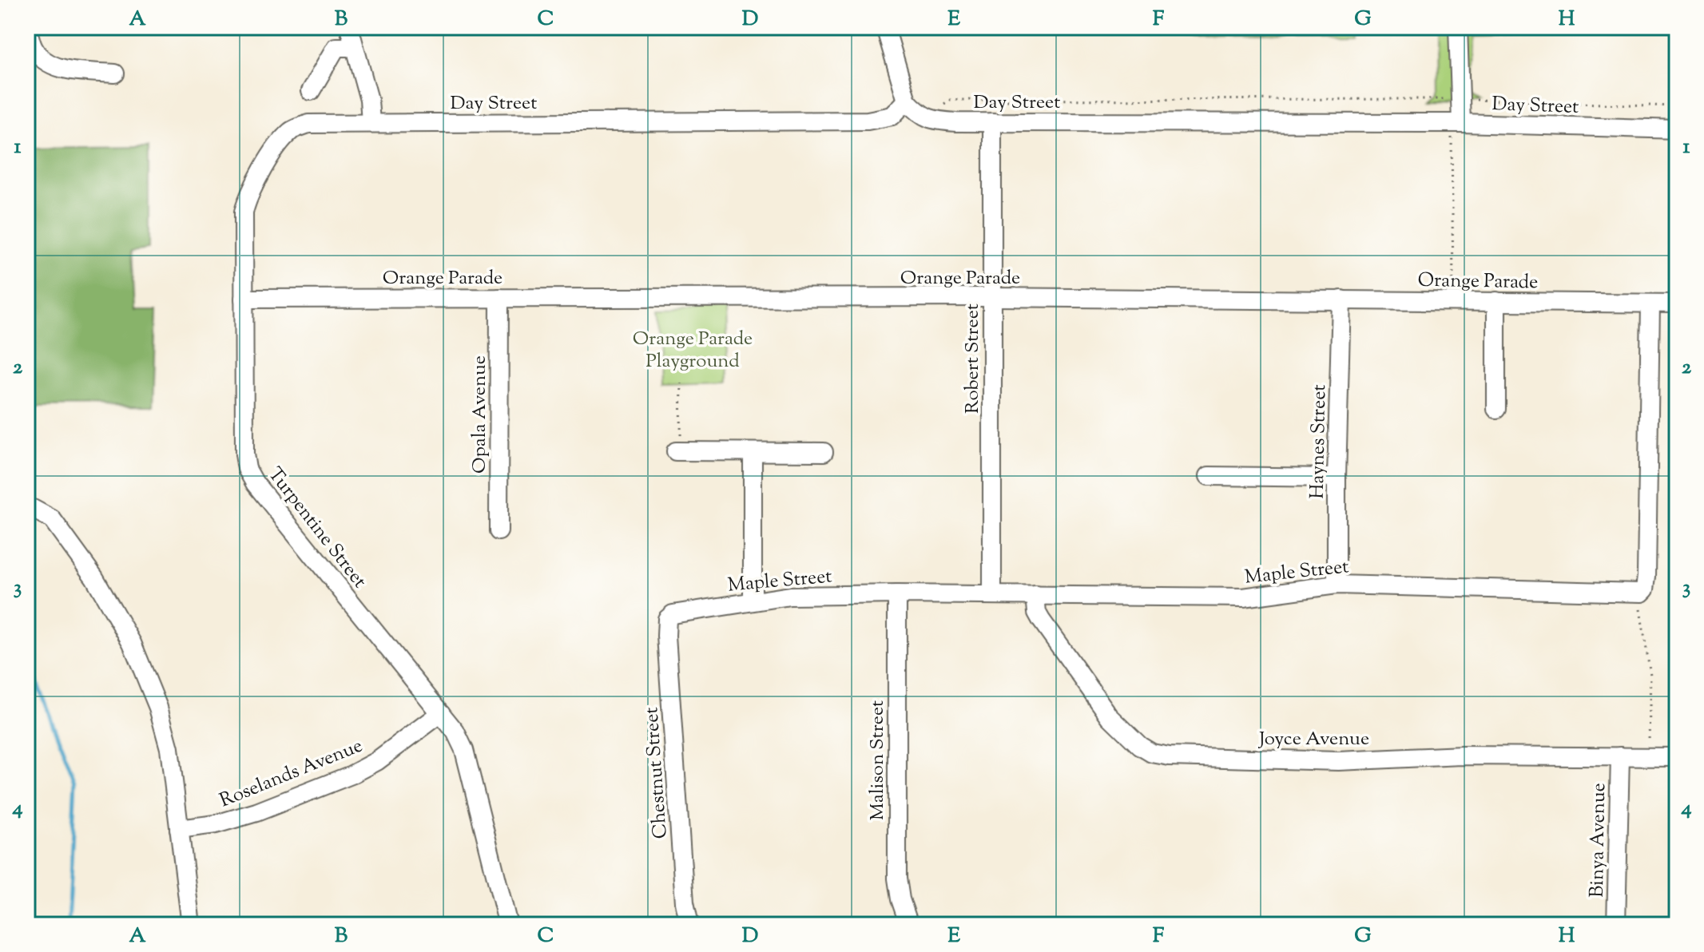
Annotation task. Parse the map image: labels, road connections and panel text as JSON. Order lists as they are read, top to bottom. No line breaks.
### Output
{"streets":{"street":["Day Street","Orange Parade","Robert Street","Opala Avenue","Haynes Street","Turpentine Street","Maple Street","Joyce Avenue","Malison Street","Roselands Avenue","Chestnut Street","Binya Avenue"]},"crossings":[["Day Street","Robert Street"],["Day Street","Turpentine Street"],["Orange Parade","Robert Street"],["Orange Parade","Opala Avenue"],["Orange Parade","Haynes Street"],["Orange Parade","Turpentine Street"],["Robert Street","Maple Street"],["Haynes Street","Maple Street"],["Turpentine Street","Roselands Avenue"],["Maple Street","Joyce Avenue"],["Maple Street","Malison Street"],["Maple Street","Chestnut Street"],["Joyce Avenue","Binya Avenue"]],"parks":["Orange Parade Playground"],"grid":{"columns":["A","B","C","D","E","F","G","H"],"rows":["1","2","3","4"]}}
